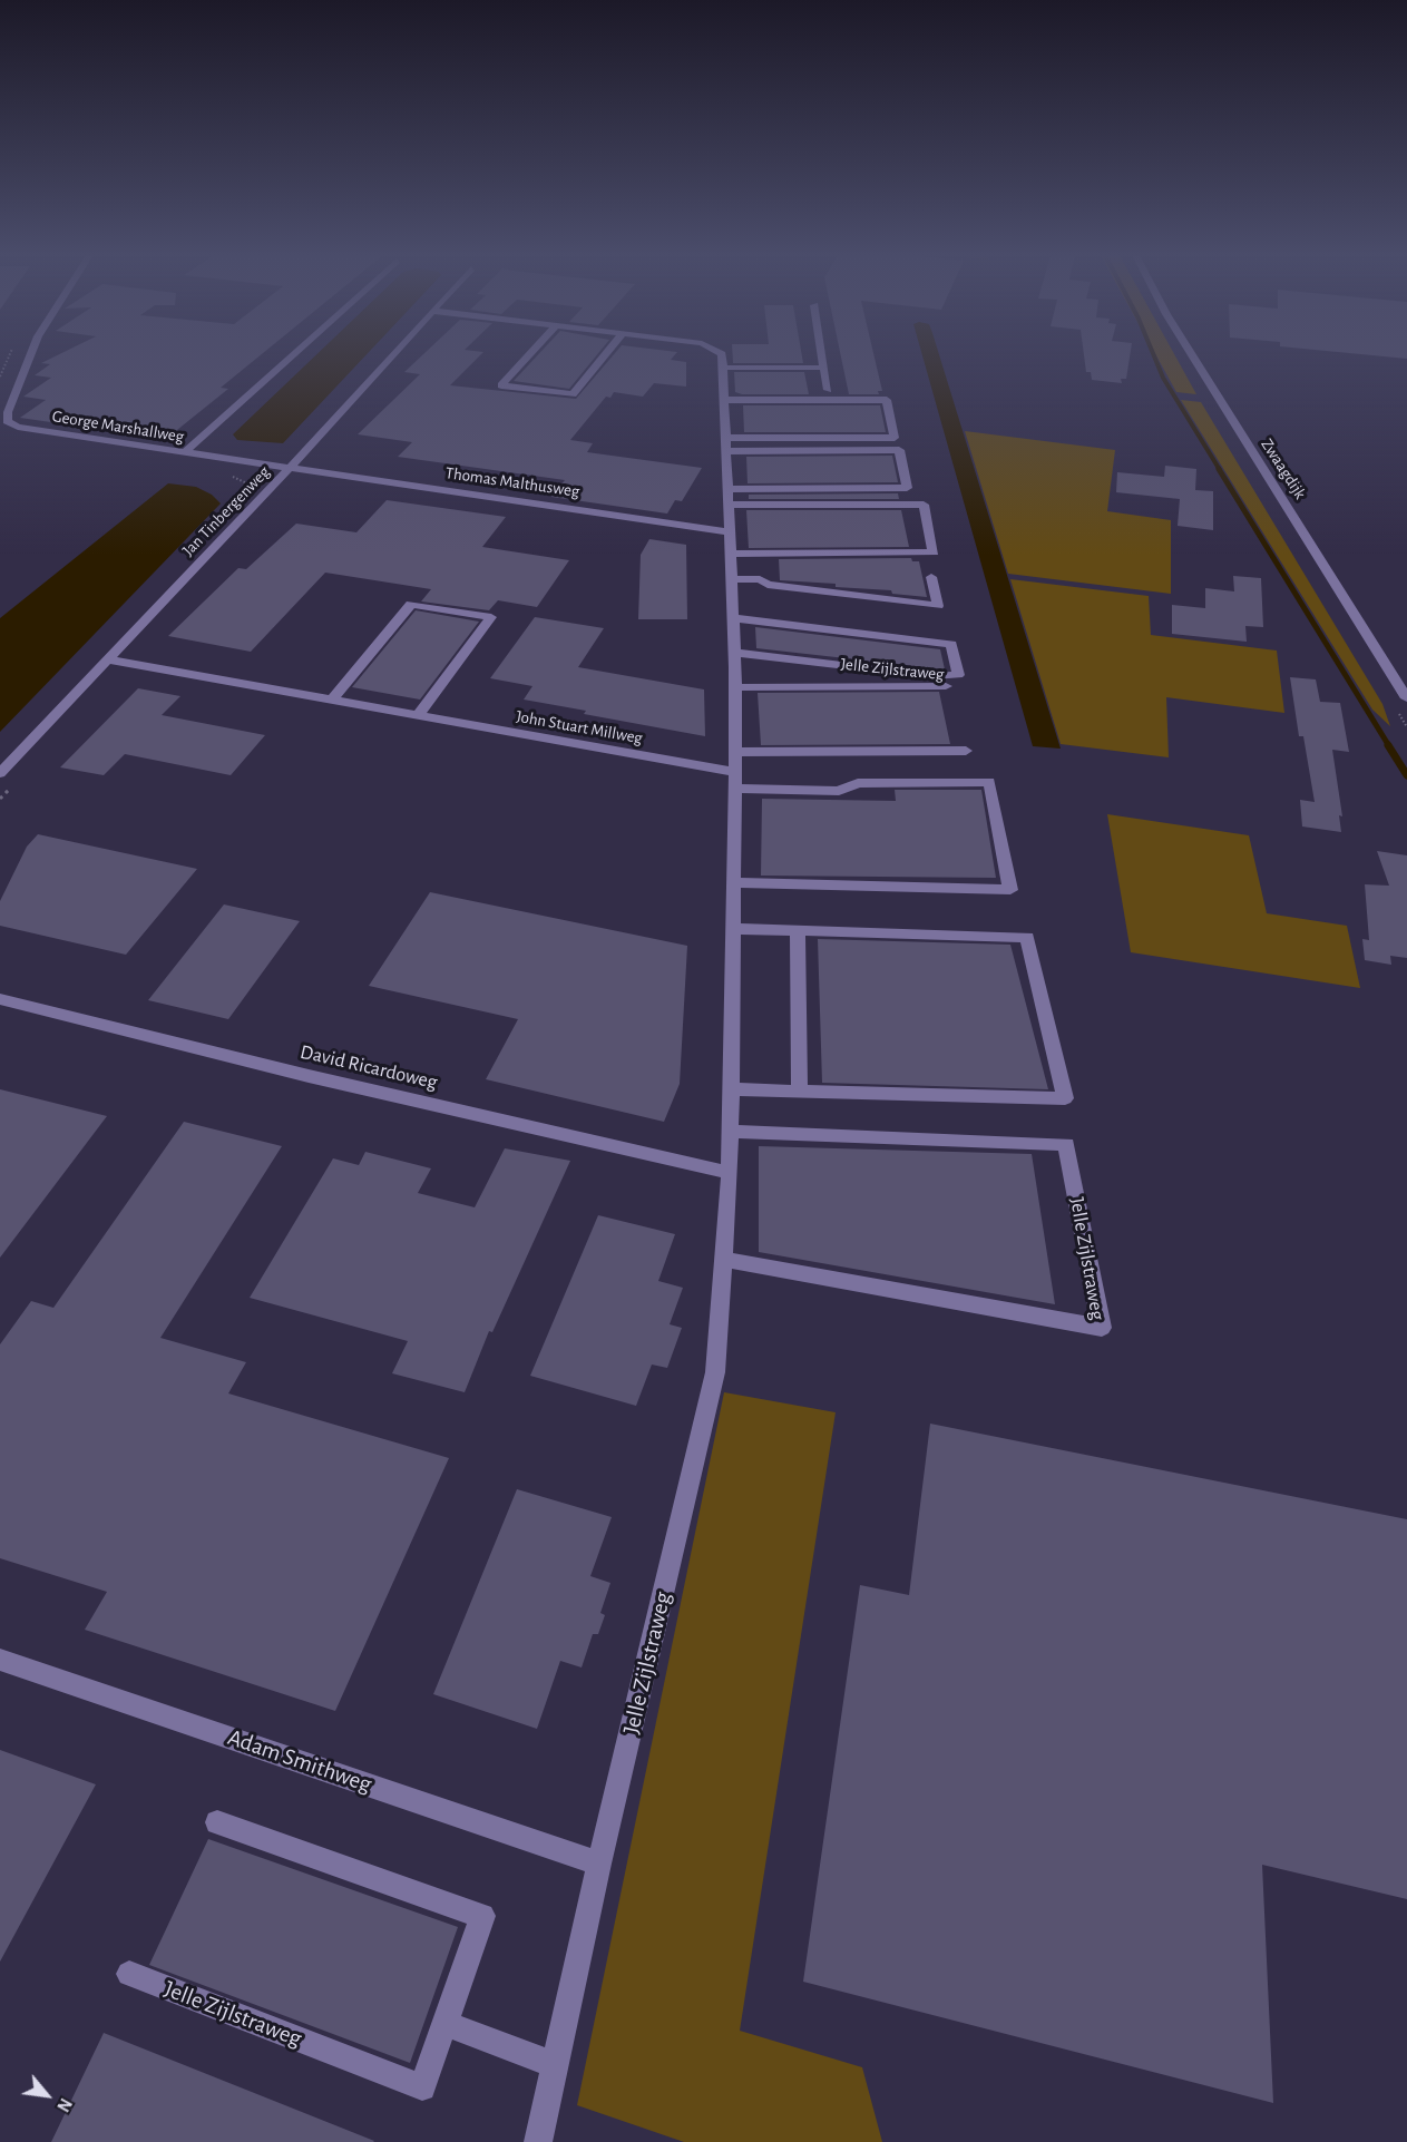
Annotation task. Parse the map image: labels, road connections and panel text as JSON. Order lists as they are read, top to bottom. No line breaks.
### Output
{"streets":{"street":["George Marshallweg","Zwaagdijk","Thomas Malthusweg","Jan Tinbergenweg","Jelle Zijlstraweg","John Stuart Millweg","David Ricardoweg","Adam Smithweg"]},"crossings":[["George Marshallweg","Thomas Malthusweg"],["George Marshallweg","Jan Tinbergenweg"],["Thomas Malthusweg","Jan Tinbergenweg"],["Thomas Malthusweg","Jelle Zijlstraweg"],["Jan Tinbergenweg","John Stuart Millweg"],["Jelle Zijlstraweg","John Stuart Millweg"],["Jelle Zijlstraweg","David Ricardoweg"],["Jelle Zijlstraweg","Adam Smithweg"]],"north":"bottom right"}
